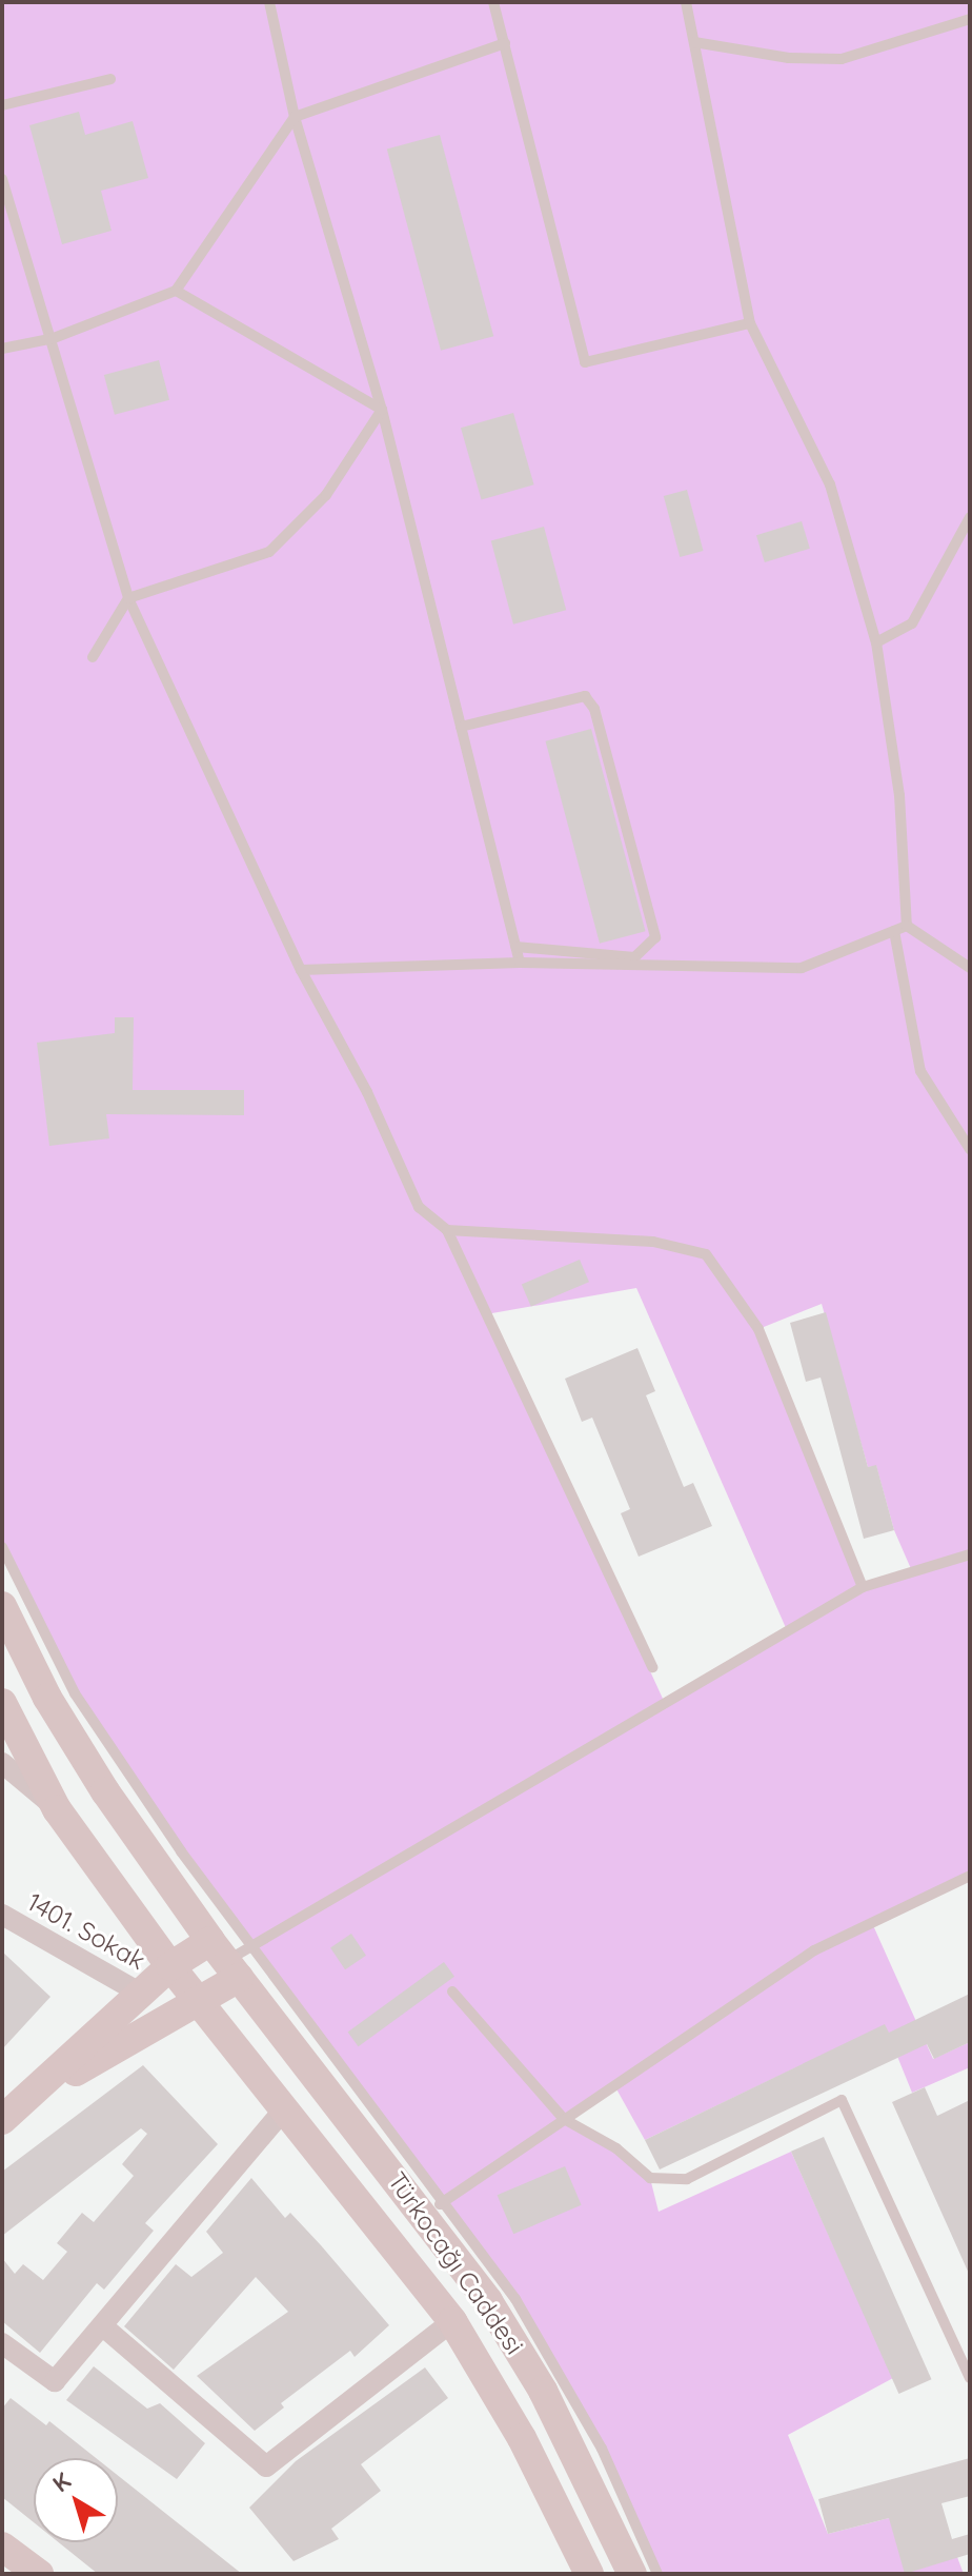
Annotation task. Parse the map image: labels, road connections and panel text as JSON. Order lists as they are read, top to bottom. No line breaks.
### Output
{"streets":{"main road":["Türkocağı Caddesi"],"street":["1401. Sokak"]},"north":"top left"}
